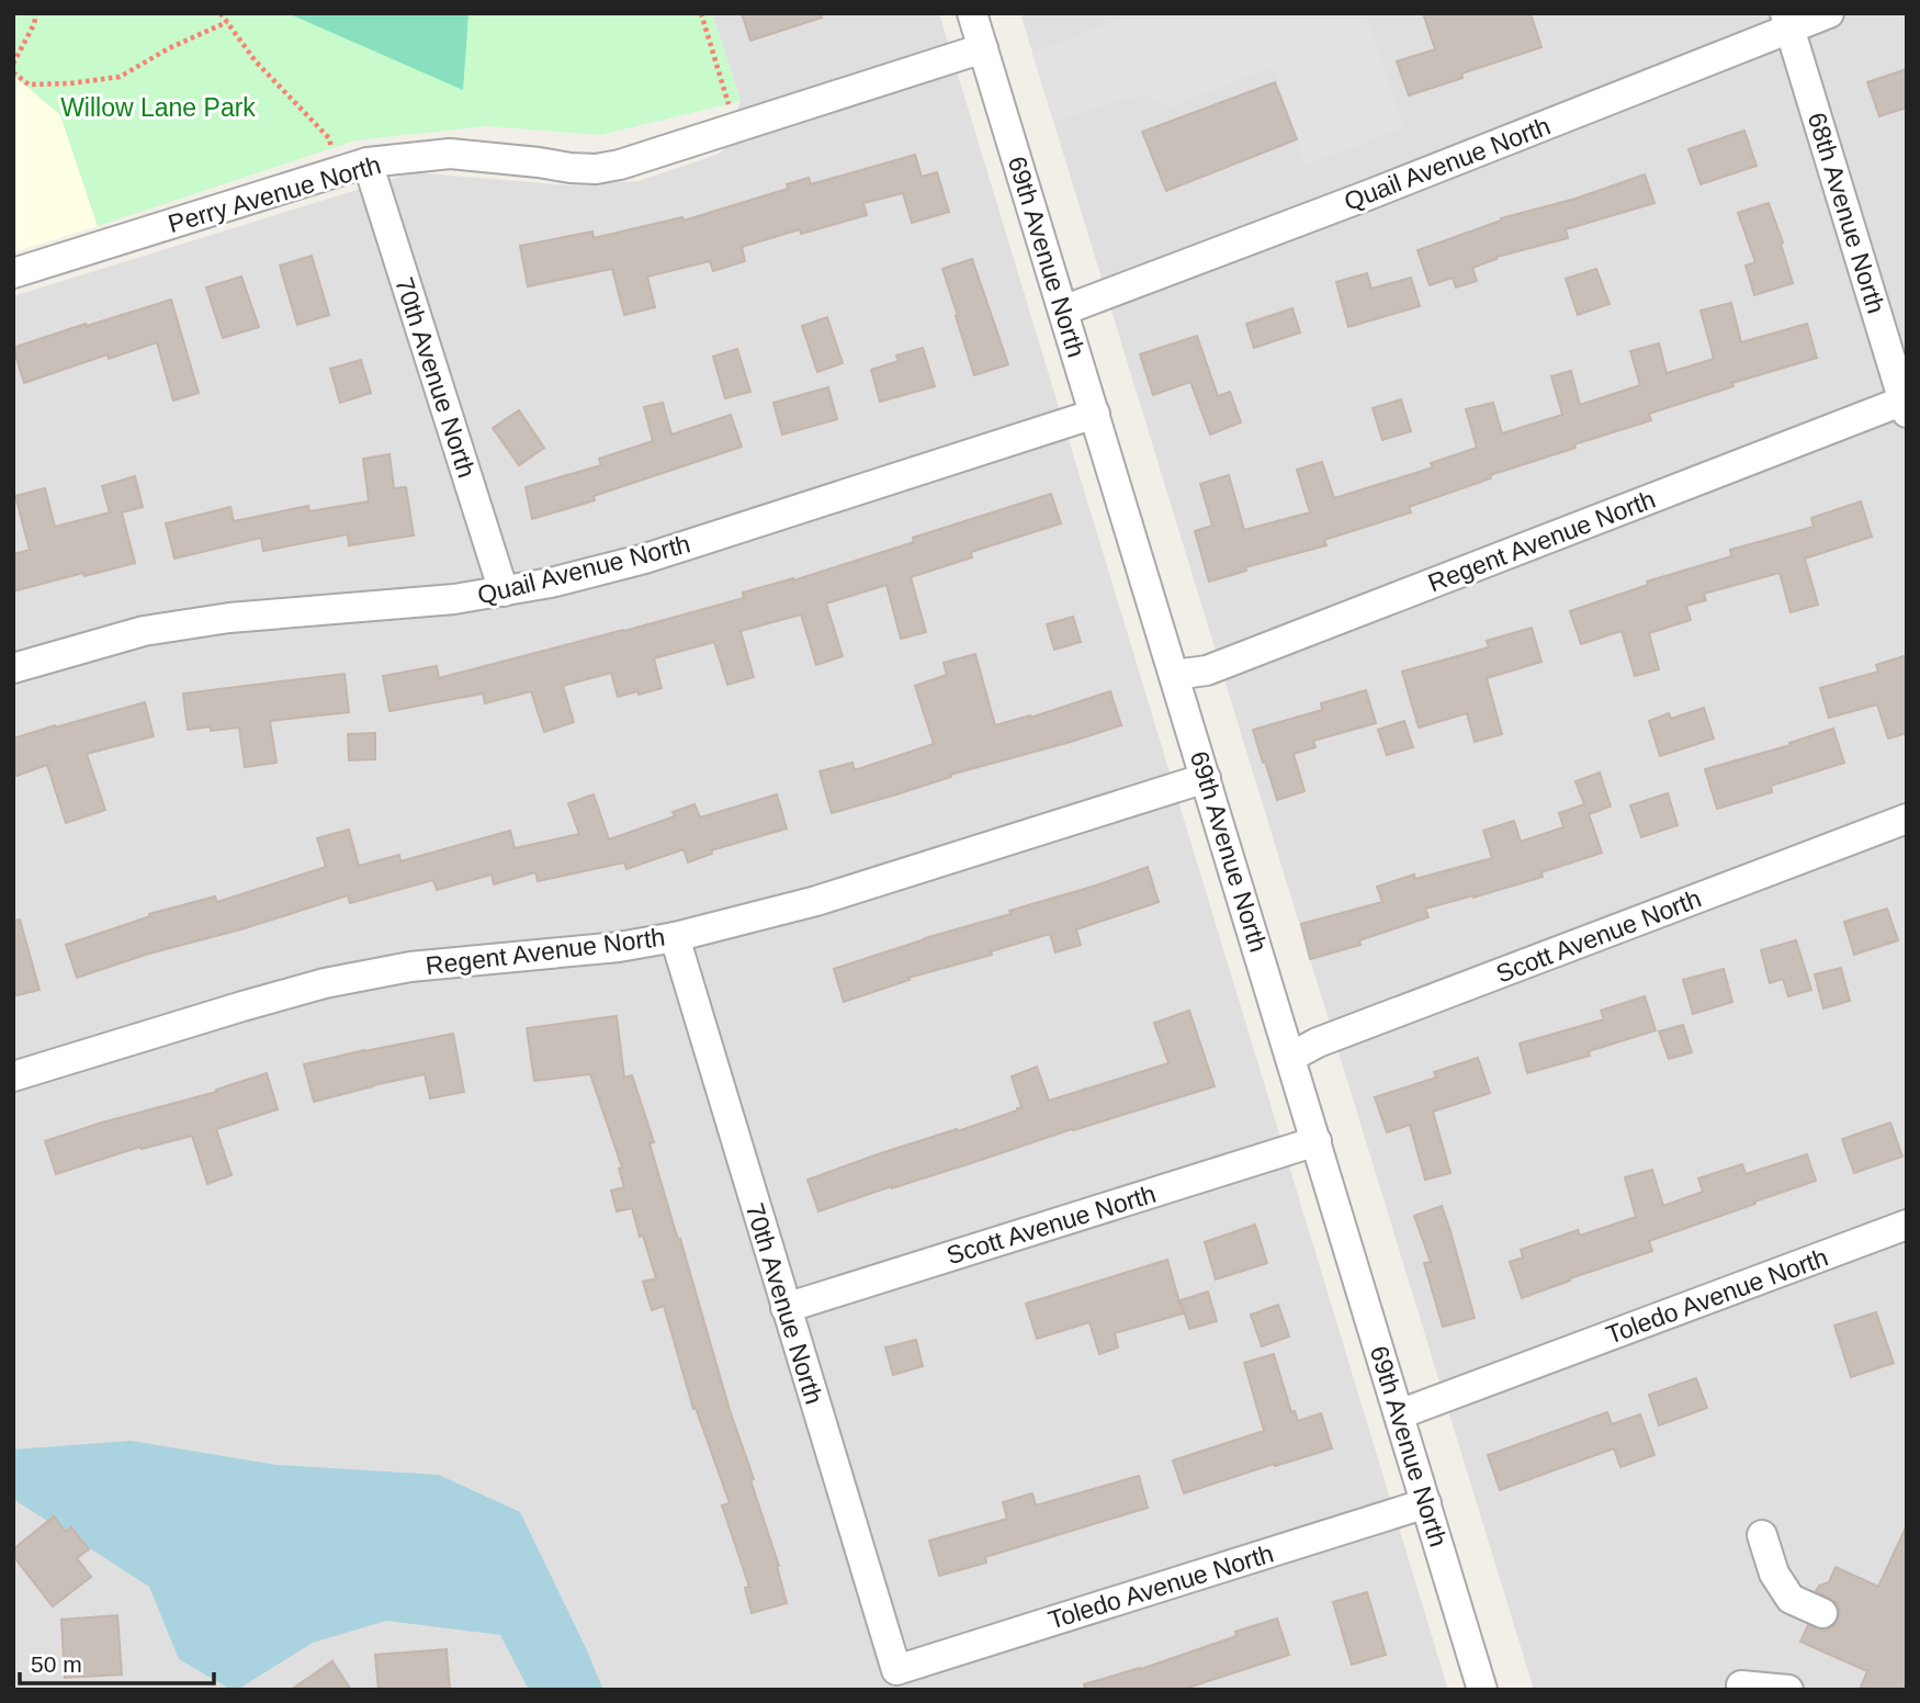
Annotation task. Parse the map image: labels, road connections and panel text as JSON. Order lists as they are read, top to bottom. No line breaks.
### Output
{"streets":{"street":["Quail Avenue North","Perry Avenue North","68th Avenue North","69th Avenue North","70th Avenue North","Regent Avenue North","Scott Avenue North","Toledo Avenue North"]},"crossings":[["Quail Avenue North","68th Avenue North"],["Quail Avenue North","69th Avenue North"],["Quail Avenue North","70th Avenue North"],["Perry Avenue North","69th Avenue North"],["Perry Avenue North","70th Avenue North"],["68th Avenue North","Regent Avenue North"],["69th Avenue North","Regent Avenue North"],["69th Avenue North","Scott Avenue North"],["69th Avenue North","Toledo Avenue North"],["70th Avenue North","Regent Avenue North"],["70th Avenue North","Scott Avenue North"],["70th Avenue North","Toledo Avenue North"]],"parks":["Willow Lane Park"],"scale_bar":"50 m"}
